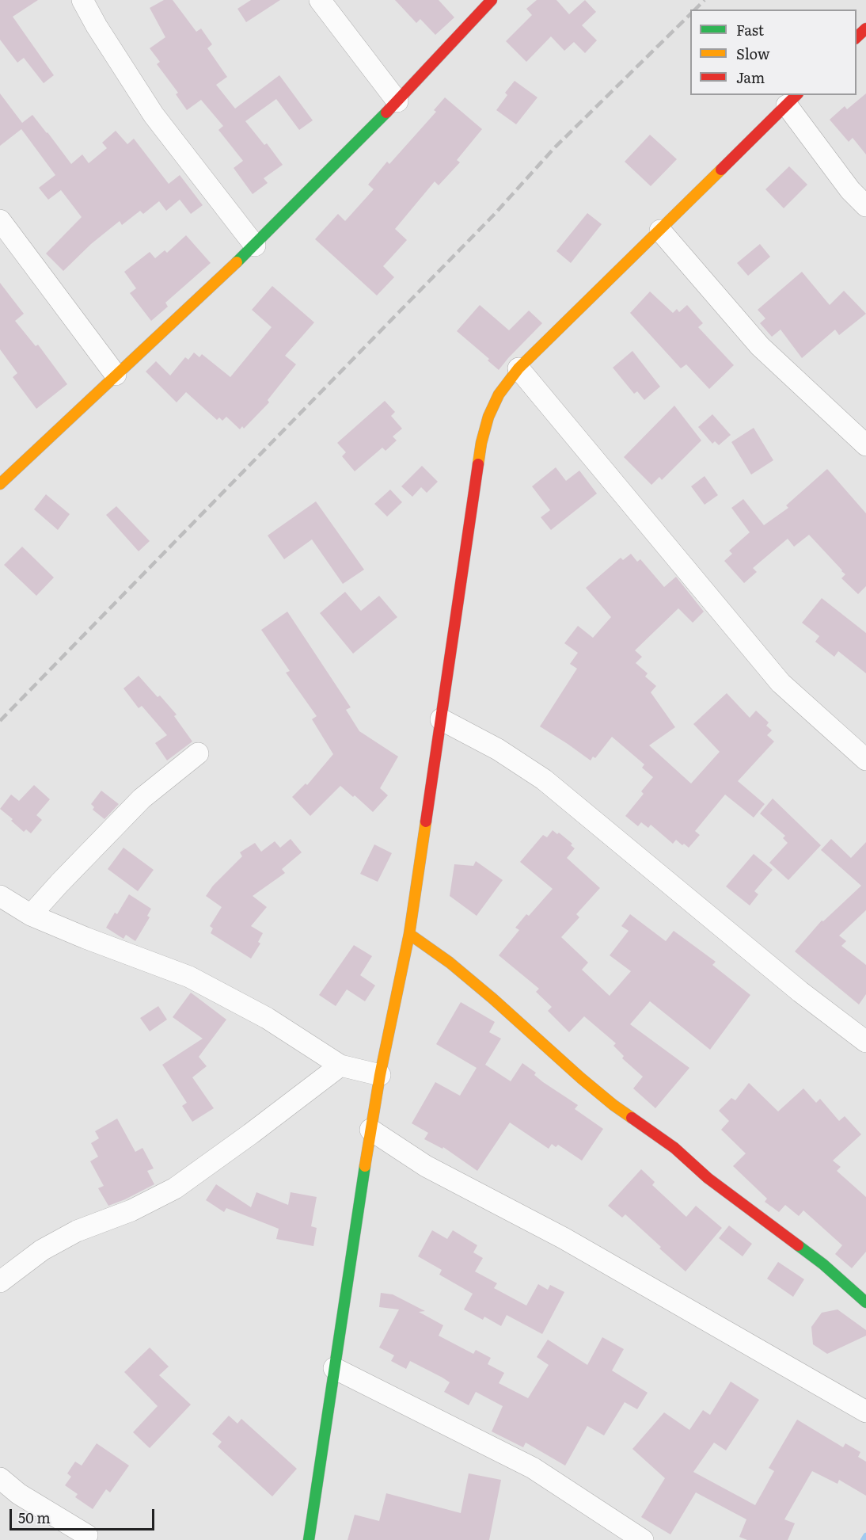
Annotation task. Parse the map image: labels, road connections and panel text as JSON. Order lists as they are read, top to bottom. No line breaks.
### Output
{"legend":["Fast","Slow","Jam"],"scale_bar":"50 m"}
